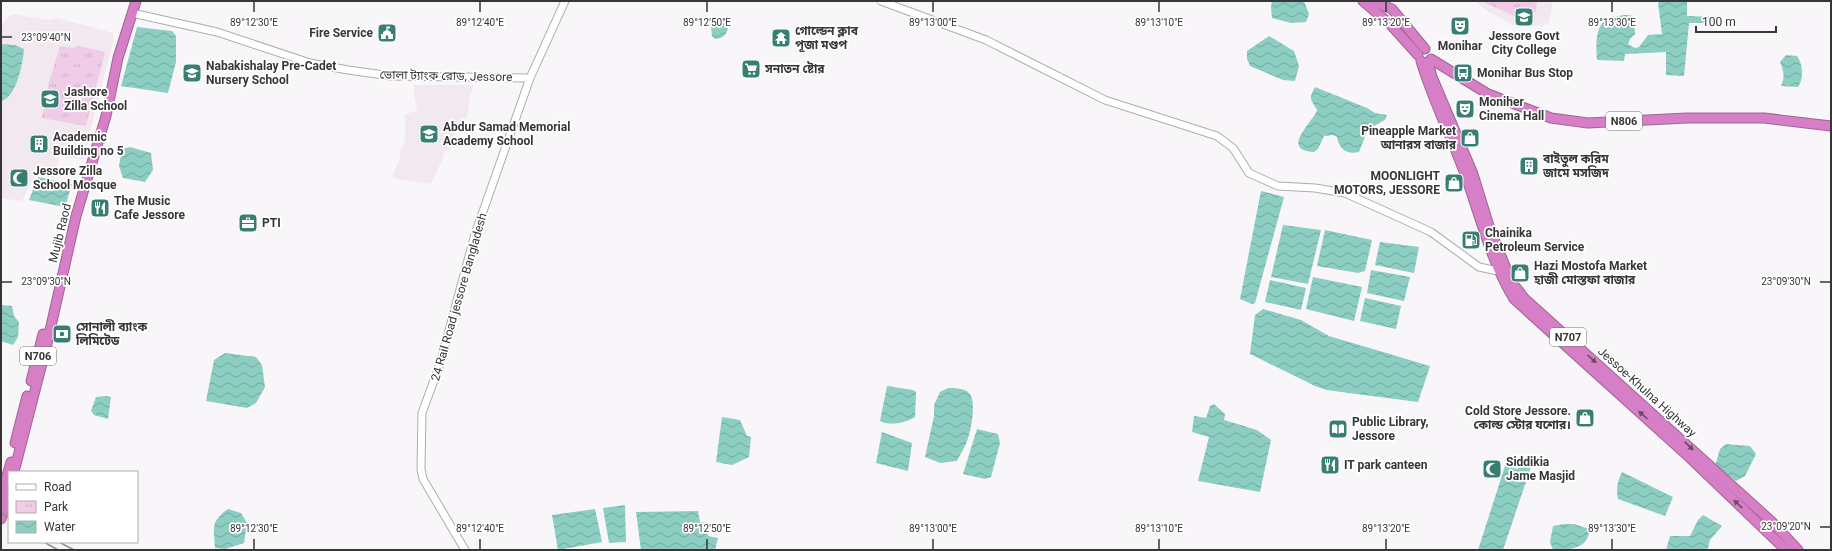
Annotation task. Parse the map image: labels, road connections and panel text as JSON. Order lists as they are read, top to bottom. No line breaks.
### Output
{"streets":{"highway":["N806","Mujib Raod","N707","N706","Jessoe-Khulna Highway"],"street":["ভোলা ট্যাংক রোড, Jessore","24 Rail Road jessore Bangladesh"]},"crossings":[["ভোলা ট্যাংক রোড, Jessore","Mujib Raod"],["ভোলা ট্যাংক রোড, Jessore","24 Rail Road jessore Bangladesh"],["ভোলা ট্যাংক রোড, Jessore","N706"],["N806","Jessoe-Khulna Highway"],["Mujib Raod","N706"],["N707","Jessoe-Khulna Highway"]],"places":{"school or university":["Jessore Govt City College","Nabakishalay Pre-Cadet Nursery School","Jashore Zilla School","Abdur Samad Memorial Academy School"],"theatre":["Monihar","Moniher Cinema Hall"],"public building":["Fire Service"],"temple":["গোল্ডেন ক্লাব পূজা মণ্ডপ"],"supermarket":["সনাতন ষ্টোর"],"bus stop":["Monihar Bus Stop"],"shop":["Pineapple Market আনারস বাজার","MOONLIGHT MOTORS, JESSORE","Hazi Mostofa Market হাজী মোস্তফা বাজার","Cold Store Jessore. কোল্ড স্টোর যশোর।"],"building":["Academic Building no 5","বাইতুল করিম জামে মসজিদ"],"mosque":["Jessore Zilla School Mosque","Siddikia Jame Masjid"],"restaurant":["The Music Cafe Jessore","IT park canteen"],"office":["PTI"],"fuel station":["Chainika Petroleum Service"],"bank":["সোনালী ব্যাংক লিমিটেড"],"library":["Public Library, Jessore"]},"legend":["Road","Park","Water"],"scale_bar":"100 m","coordinates":["89°12'30\"E","89°12'40\"E","89°12'50\"E","89°13'00\"E","89°13'10\"E","89°13'20\"E","89°13'30\"E","23°09'40\"N","23°09'30\"N","23°09'20\"N"]}
